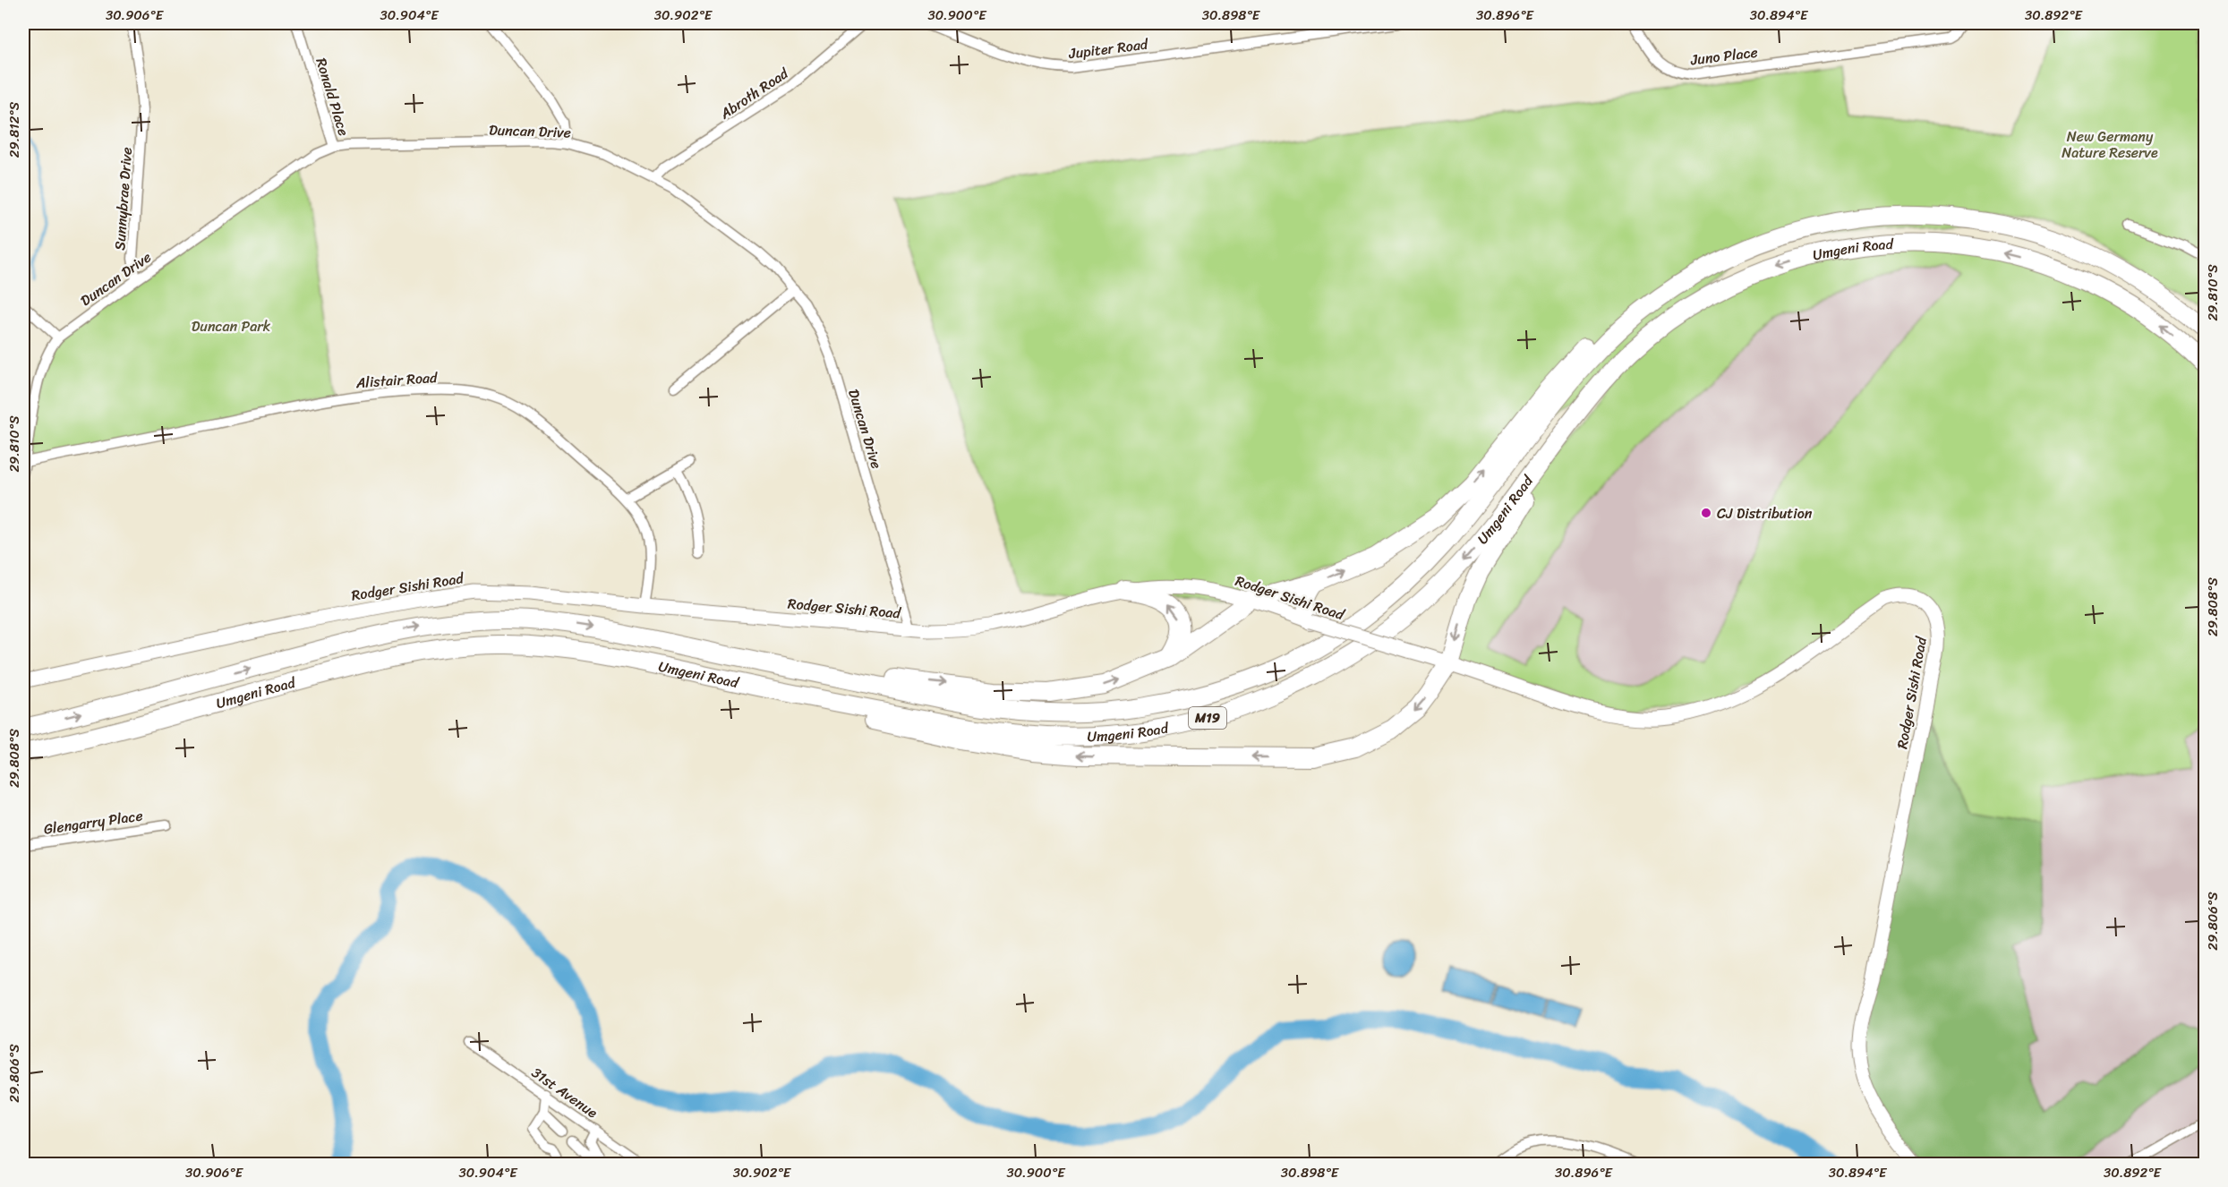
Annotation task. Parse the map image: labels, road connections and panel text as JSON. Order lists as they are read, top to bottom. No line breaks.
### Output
{"streets":{"highway":["Umgeni Road","M19"],"street":["Jupiter Road","Juno Place","Abroth Road","Ronald Place","Duncan Drive","Sunnybrae Drive","Alistair Road","Rodger Sishi Road","Glengarry Place","31st Avenue"]},"crossings":[["Abroth Road","Duncan Drive"],["Ronald Place","Duncan Drive"],["Duncan Drive","Sunnybrae Drive"],["Duncan Drive","Alistair Road"],["Duncan Drive","Rodger Sishi Road"],["Alistair Road","Rodger Sishi Road"]],"parks":["New Germany Nature Reserve","Duncan Park"],"places":["CJ Distribution"],"coordinates":["30.906°E","30.904°E","30.902°E","30.900°E","30.898°E","30.896°E","30.894°E","30.892°E","29.812°S","29.810°S","29.808°S","29.806°S"]}
